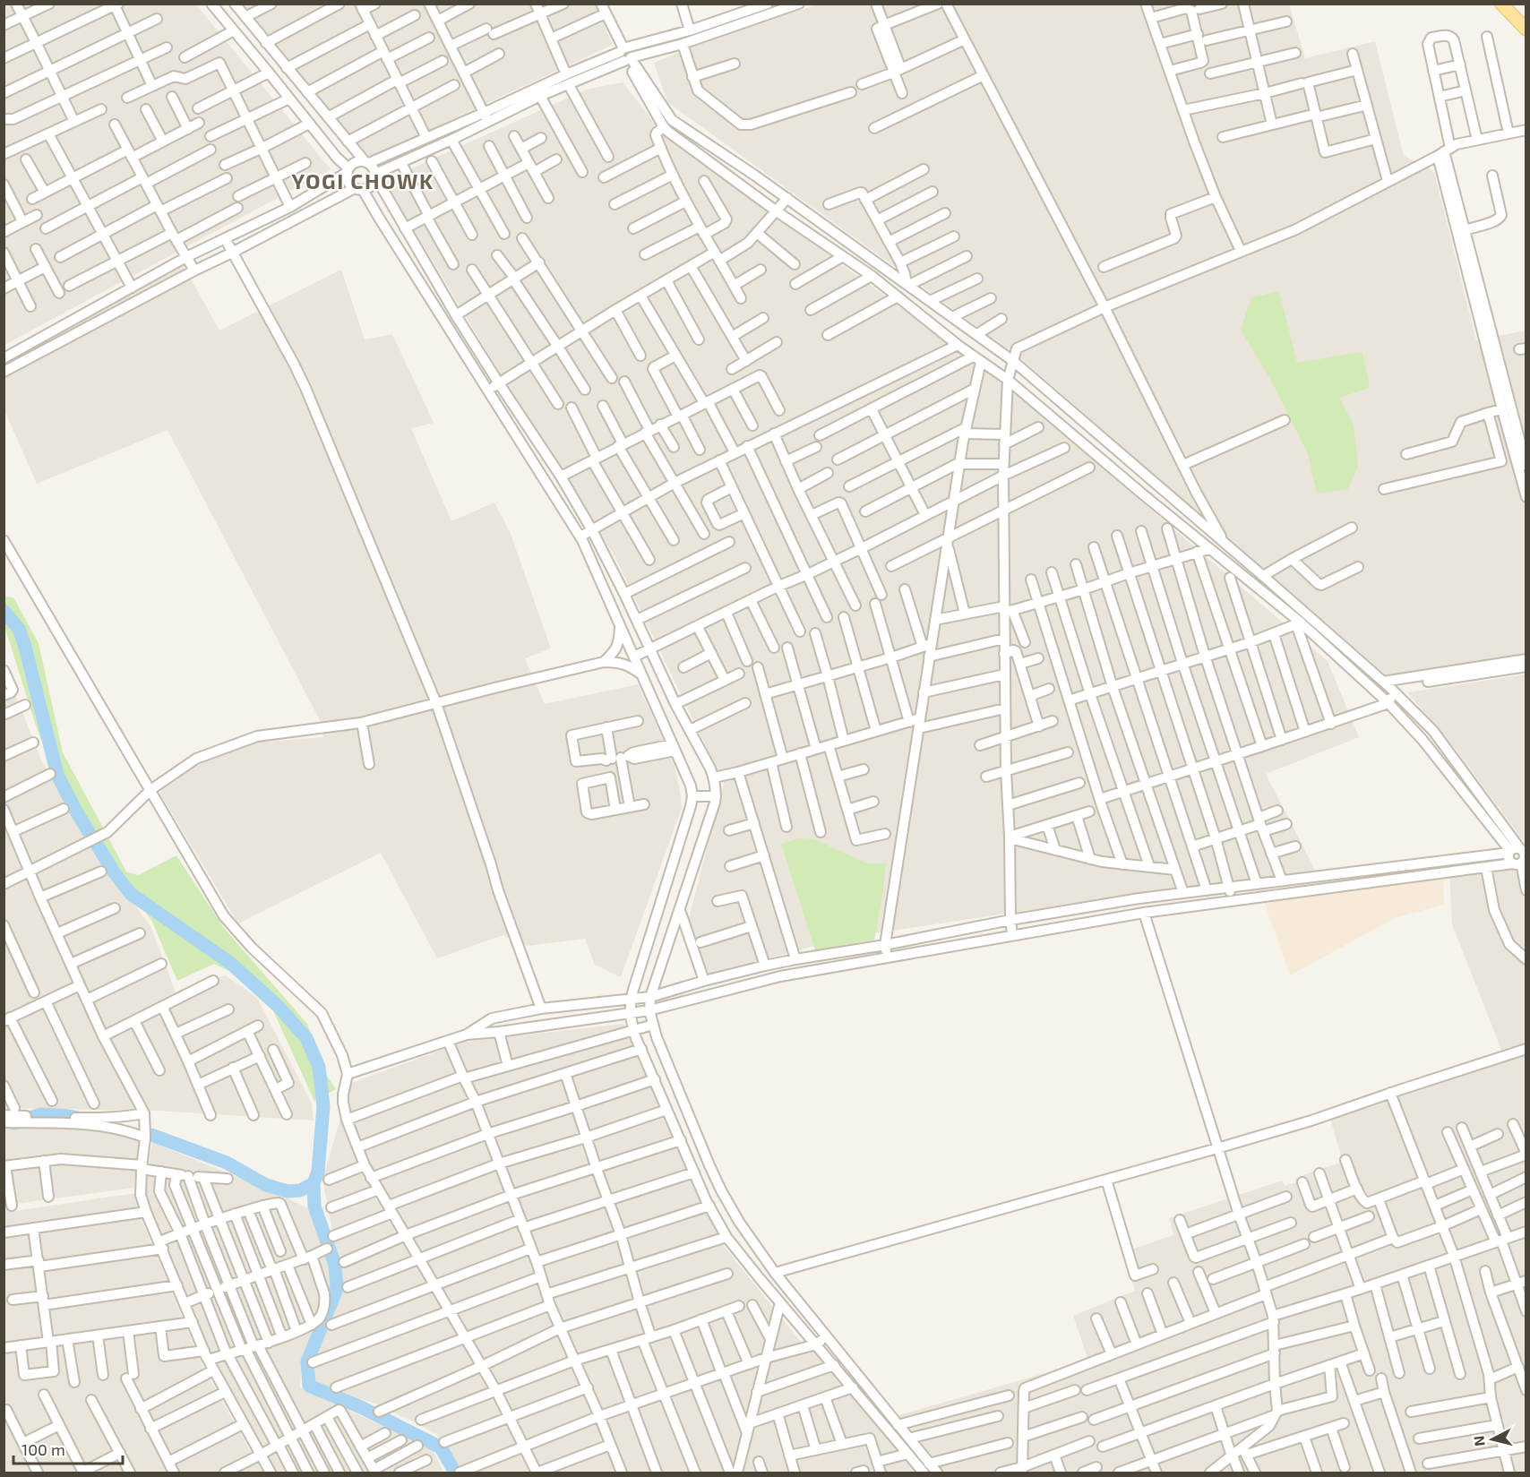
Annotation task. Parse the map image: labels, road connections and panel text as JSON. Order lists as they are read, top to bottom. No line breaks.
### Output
{"districts":["YOGI CHOWK"],"scale_bar":"100 m","north":"left"}
